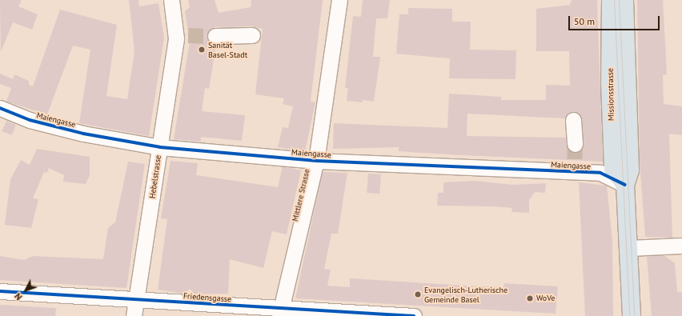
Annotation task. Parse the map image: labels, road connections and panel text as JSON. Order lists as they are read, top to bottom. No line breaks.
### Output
{"streets":{"main road":["Missionsstrasse"],"street":["Maiengasse","Hebelstrasse","Mittlere Strasse","Friedensgasse"]},"crossings":[["Missionsstrasse","Maiengasse"],["Maiengasse","Hebelstrasse"],["Maiengasse","Mittlere Strasse"],["Hebelstrasse","Friedensgasse"],["Mittlere Strasse","Friedensgasse"]],"places":["Sanität Basel-Stadt","Evangelisch-Lutherische Gemeinde Basel","WoVe"],"scale_bar":"50 m","north":"bottom left"}
